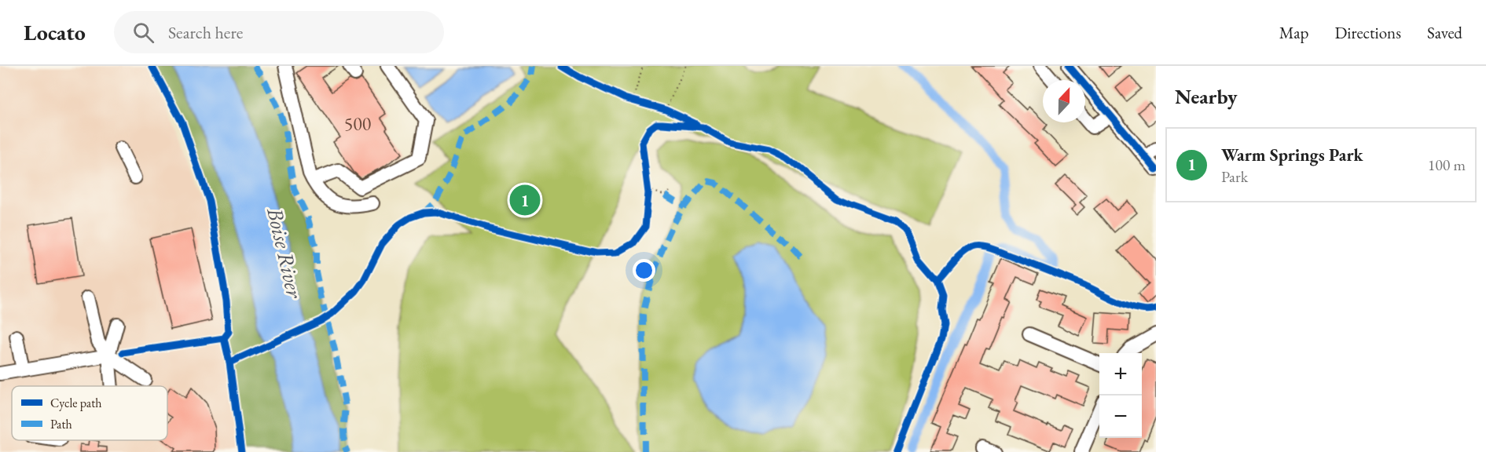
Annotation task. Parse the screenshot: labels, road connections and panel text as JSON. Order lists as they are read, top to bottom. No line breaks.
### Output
{"water":["Boise River"],"house_numbers":["500"],"legend":["Cycle path","Path"],"north":"top","page":{"header":"Locato","search":"Search here","nav":["Map","Directions","Saved"],"heading":"Nearby","list":[{"mark":"1","name":"Warm Springs Park","note":"Park","value":"100 m"}],"pins":"1","map_buttons":["+","−"]}}
